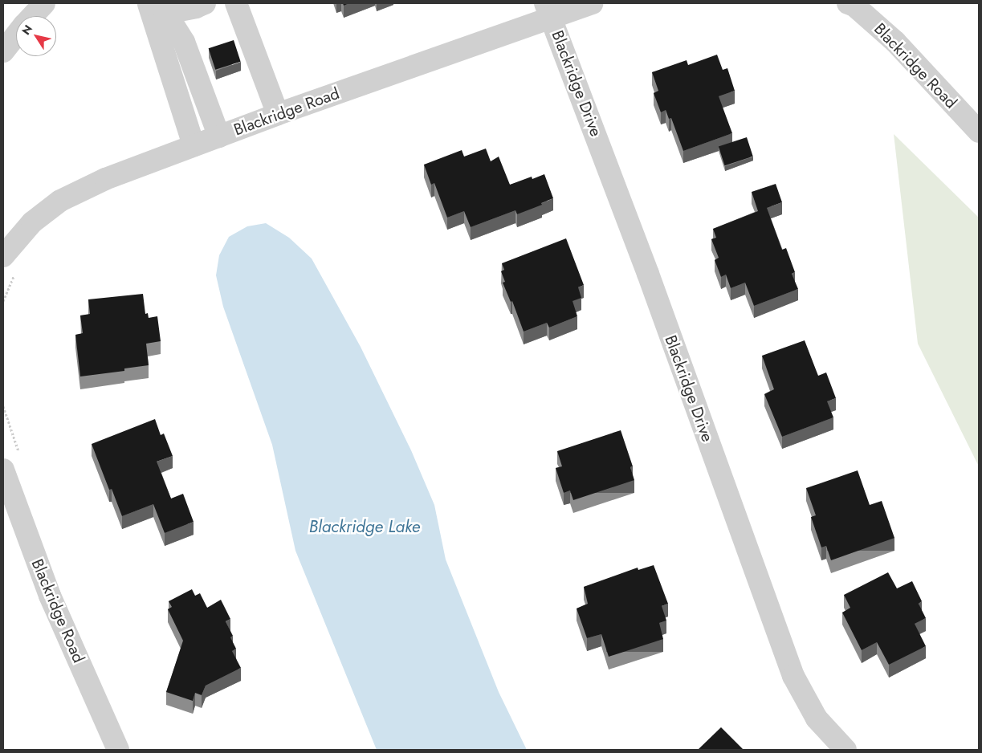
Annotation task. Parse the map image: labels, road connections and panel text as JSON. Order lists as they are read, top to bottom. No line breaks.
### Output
{"streets":{"street":["Blackridge Road","Blackridge Drive"]},"crossings":[["Blackridge Road","Blackridge Drive"]],"water":["Blackridge Lake"],"north":"top left"}
